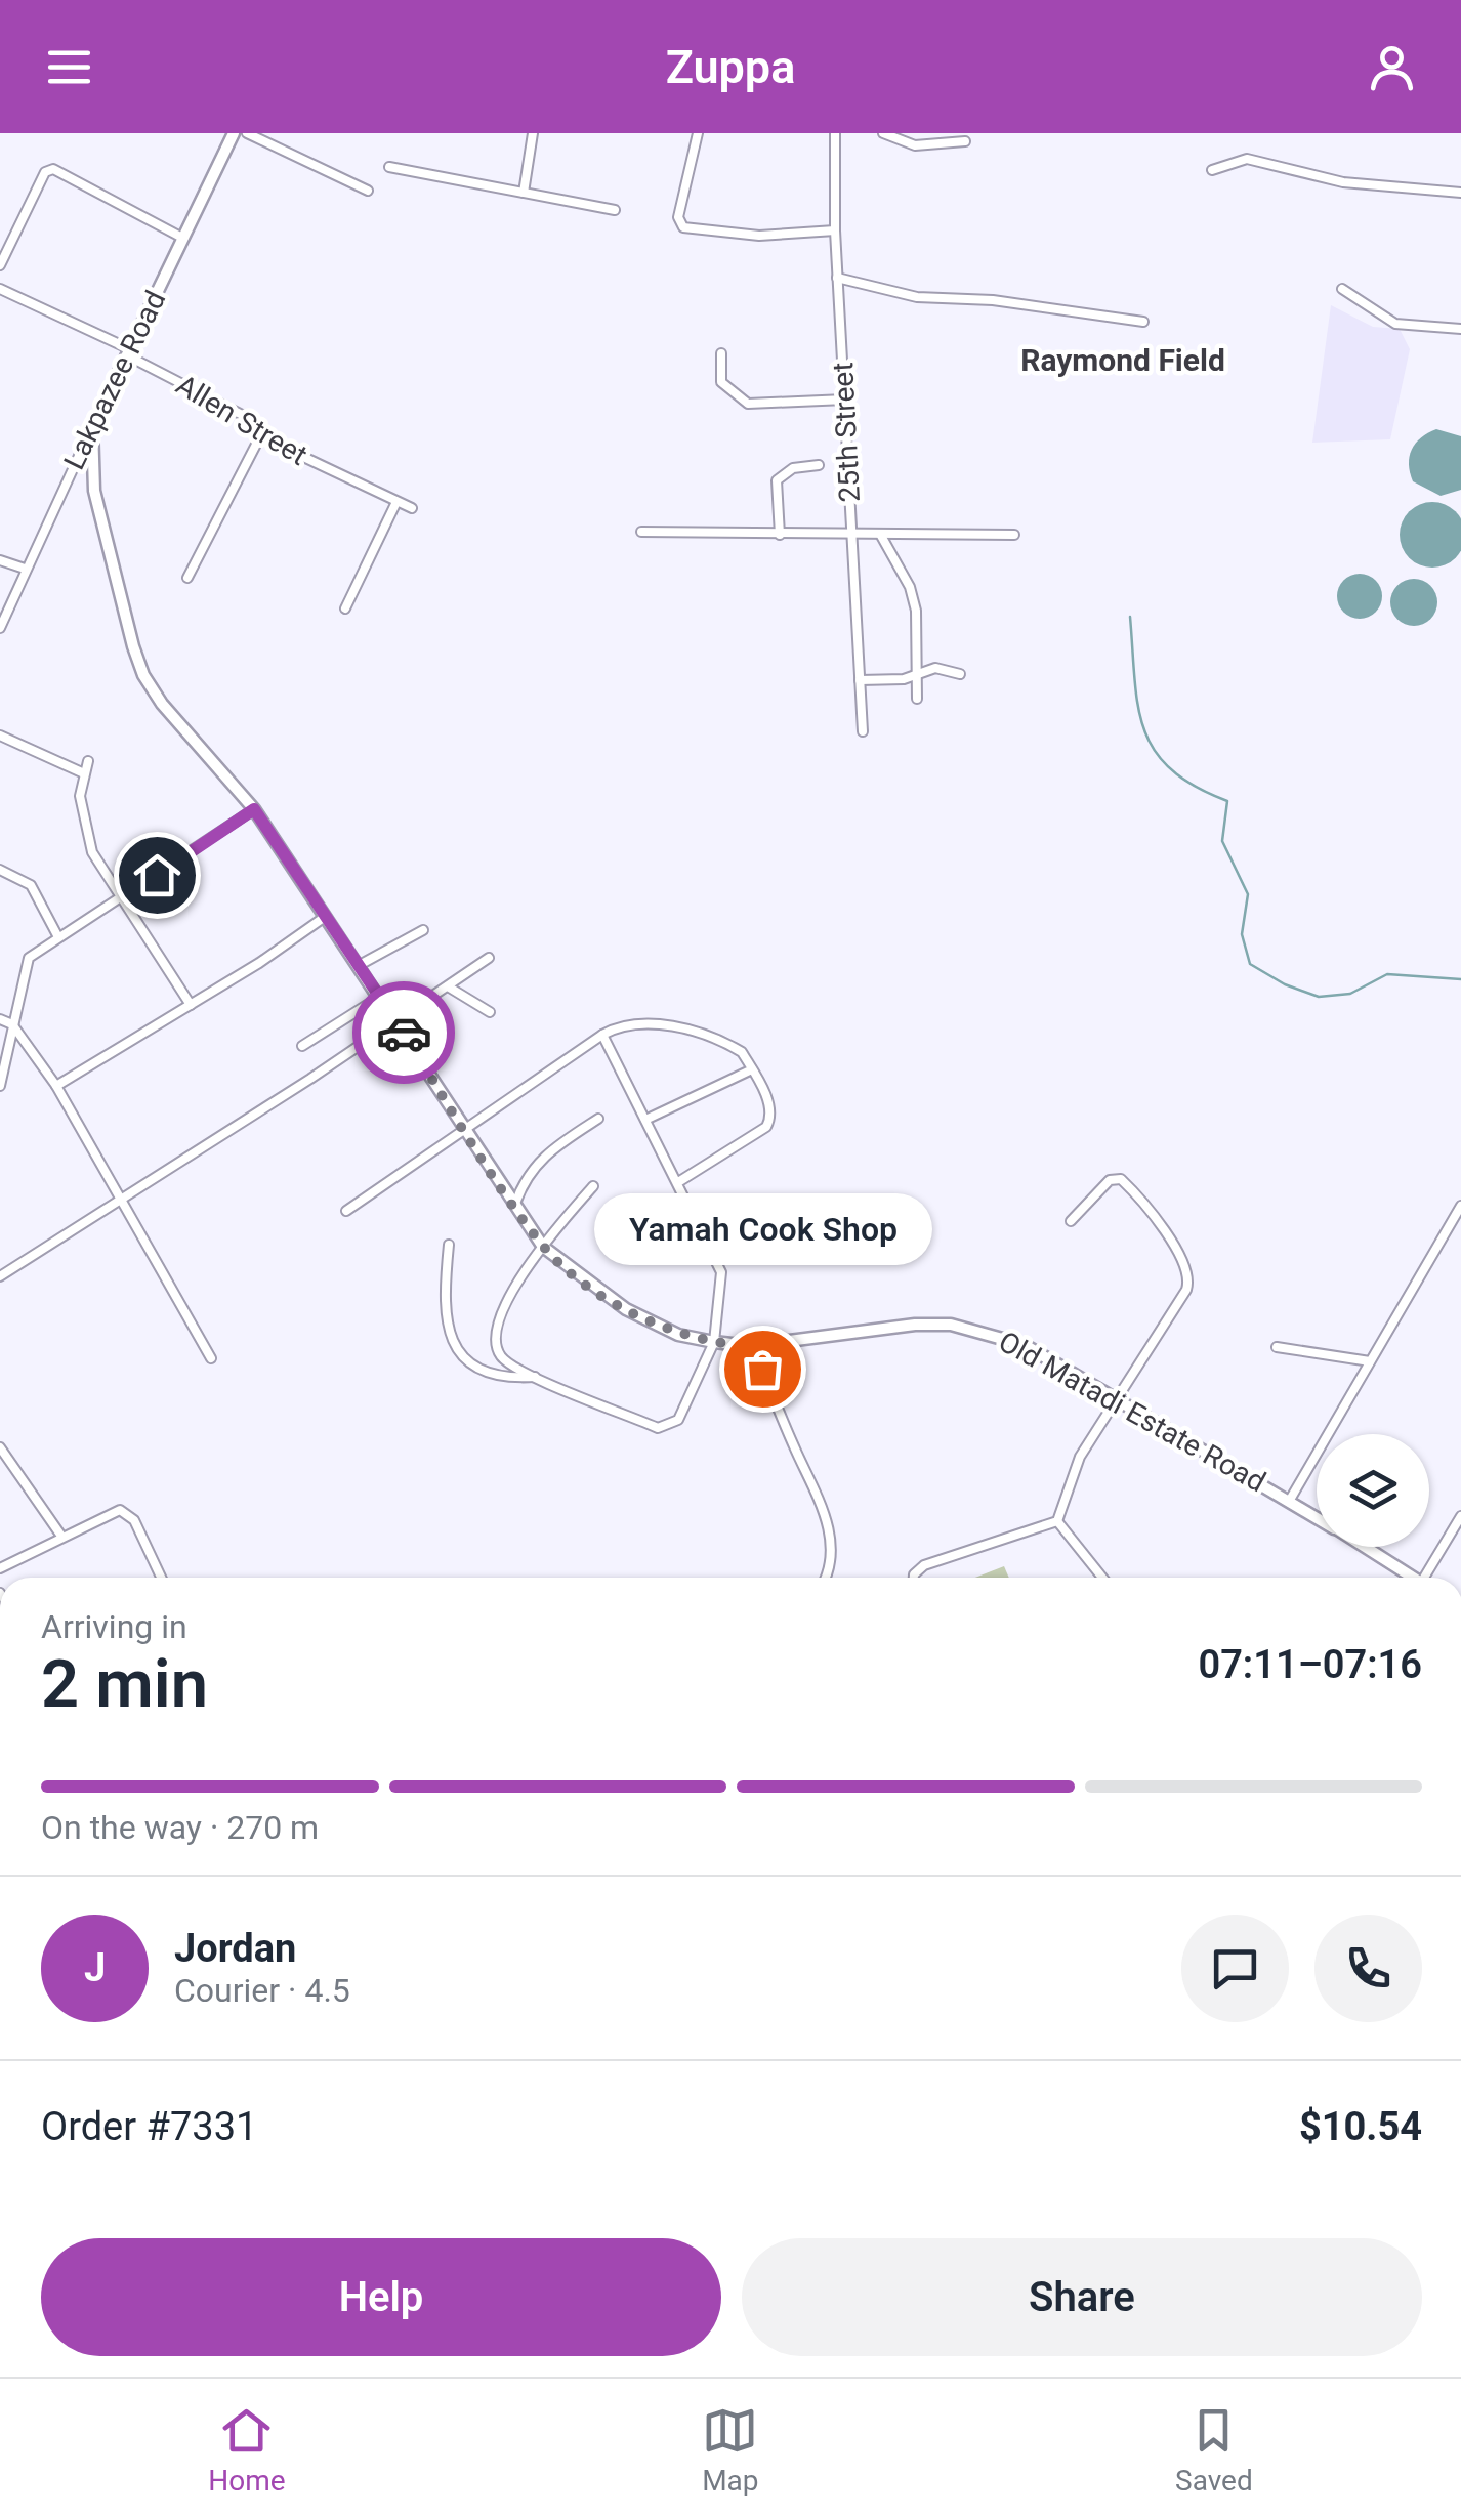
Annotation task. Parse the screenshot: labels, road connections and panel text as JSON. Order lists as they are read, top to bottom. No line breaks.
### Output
{"streets":{"street":["Lakpazee Road","Allen Street","25th Street","Old Matadi Estate Road"]},"crossings":[["Lakpazee Road","Allen Street"],["Lakpazee Road","Old Matadi Estate Road"]],"districts":["Raymond Field"],"places":["Yamah Cook Shop"],"page":{"header":"Zuppa","bubble":"Yamah Cook Shop","heading":["2 min","Arriving in","07:11–07:16"],"panel":["Jordan","Courier · 4.5","Order #7331","$10.54"],"bar":"On the way · 270 m","round":"J","buttons":["Help","Share"],"tabs":["Home","Map","Saved"]}}
